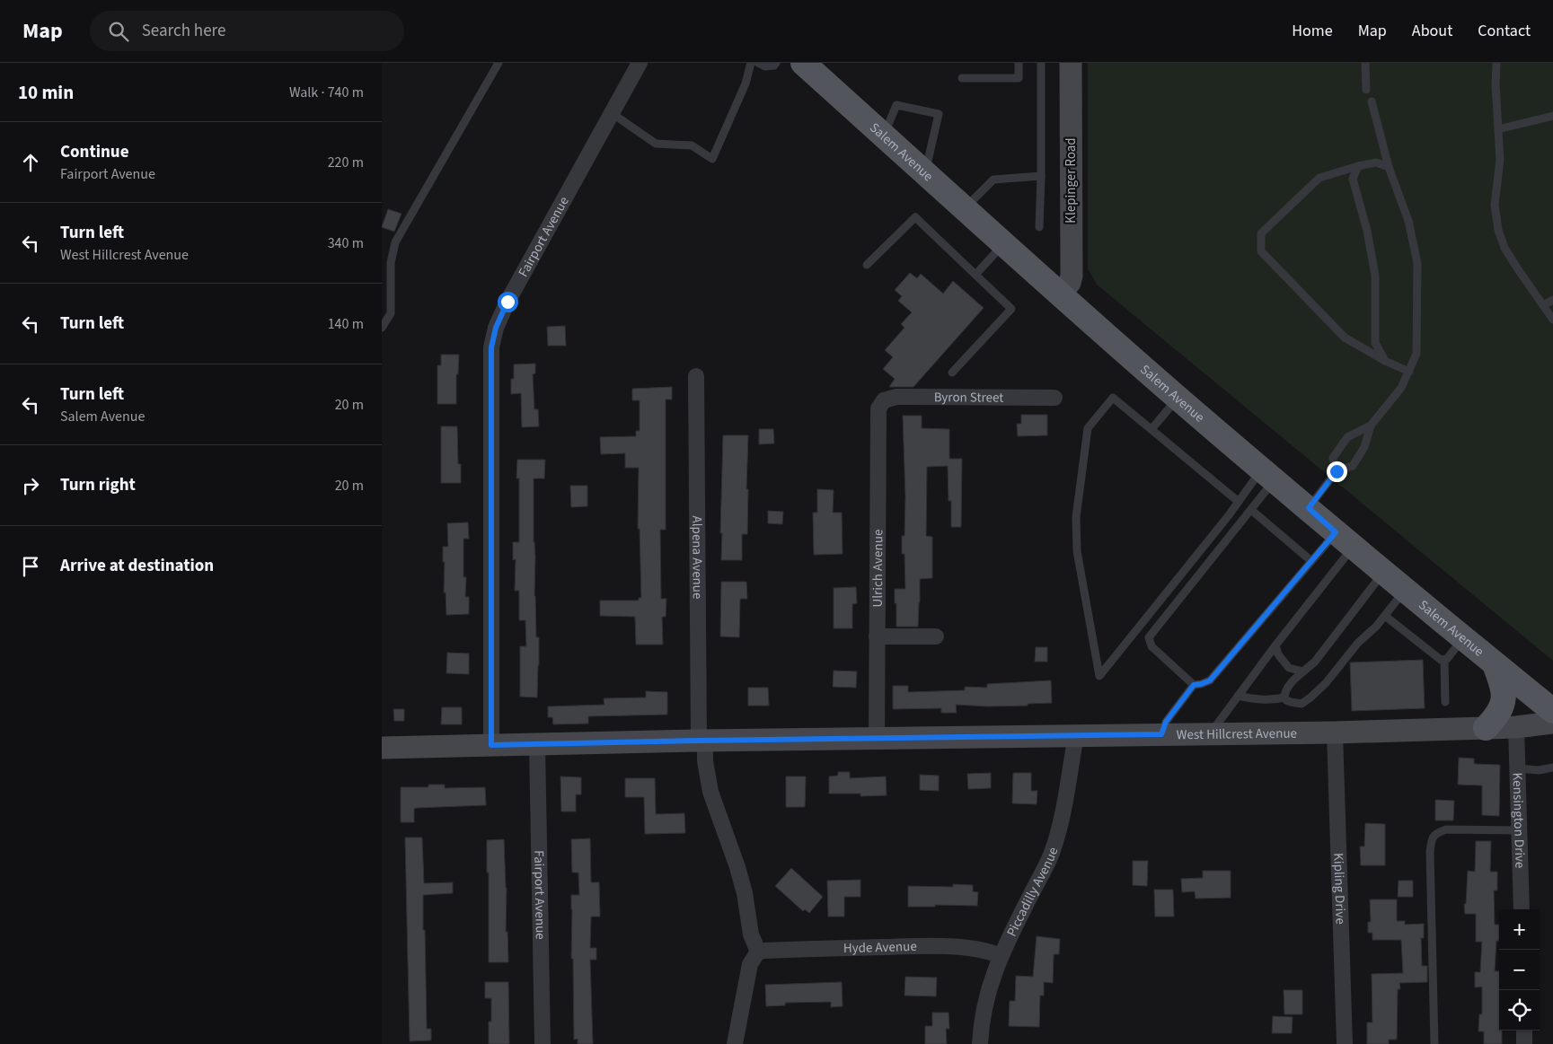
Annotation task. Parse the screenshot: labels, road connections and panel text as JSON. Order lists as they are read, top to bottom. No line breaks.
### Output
{"streets":{"main road":["Salem Avenue"],"street":["Klepinger Road","Fairport Avenue","Byron Street","Alpena Avenue","Ulrich Avenue","West Hillcrest Avenue","Kensington Drive","Kipling Drive","Piccadilly Avenue","Hyde Avenue"]},"crossings":[["Salem Avenue","Klepinger Road"],["Fairport Avenue","West Hillcrest Avenue"],["Byron Street","Ulrich Avenue"],["Alpena Avenue","West Hillcrest Avenue"],["Alpena Avenue","Hyde Avenue"],["Ulrich Avenue","West Hillcrest Avenue"],["West Hillcrest Avenue","Kensington Drive"],["West Hillcrest Avenue","Kipling Drive"],["West Hillcrest Avenue","Piccadilly Avenue"],["Piccadilly Avenue","Hyde Avenue"]],"page":{"header":"Map","search":"Search here","nav":["Home","Map","About","Contact"],"heading":["10 min","Walk · 740 m"],"list":[["Continue","Fairport Avenue","220 m"],["Turn left","West Hillcrest Avenue","340 m"],["Turn left","140 m"],["Turn left","Salem Avenue","20 m"],["Turn right","20 m"],"Arrive at destination"],"map_buttons":["+","−"]}}
